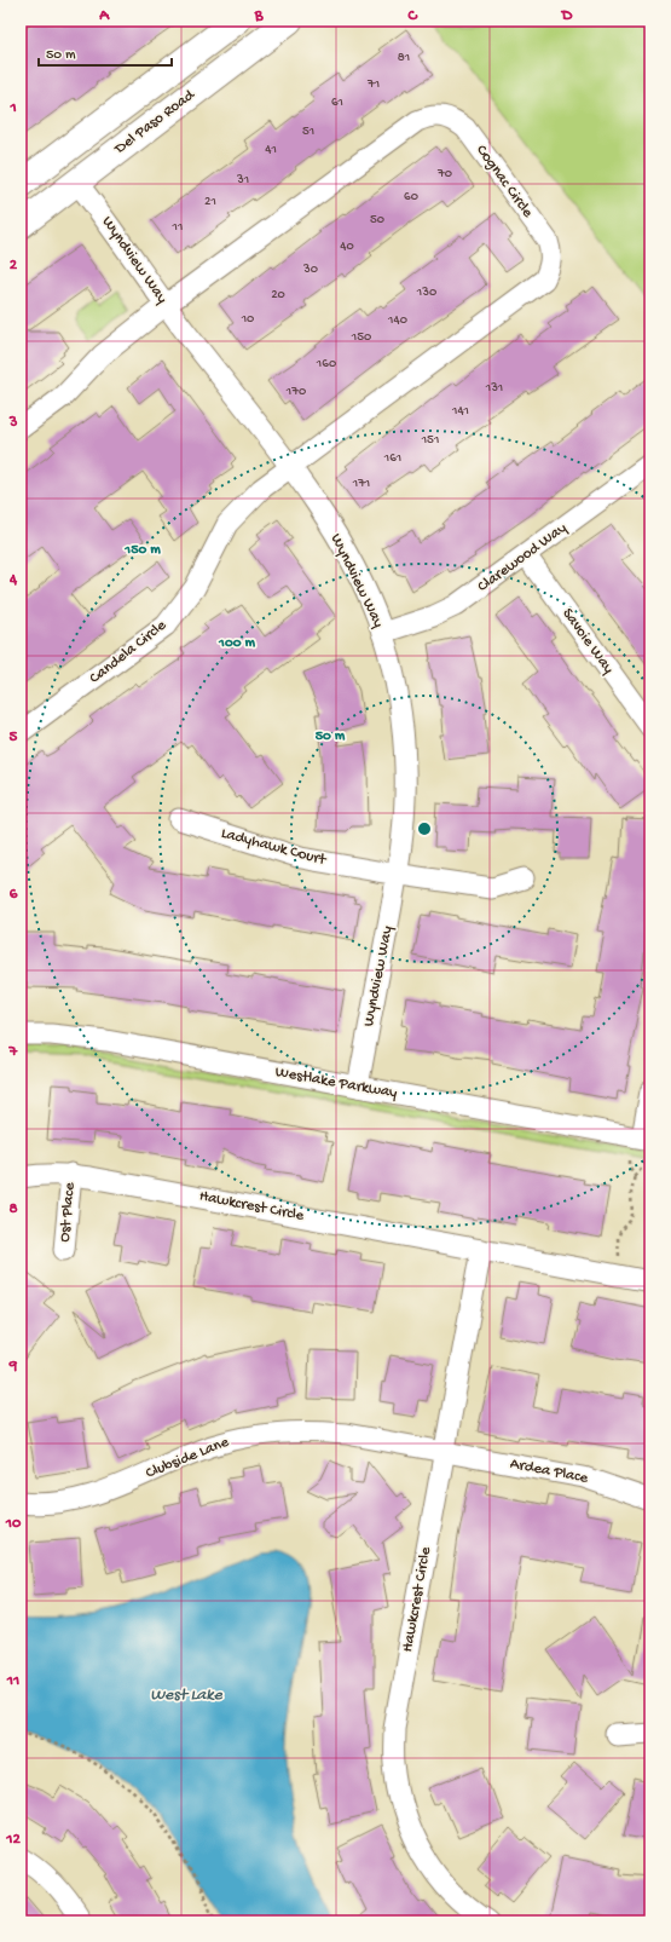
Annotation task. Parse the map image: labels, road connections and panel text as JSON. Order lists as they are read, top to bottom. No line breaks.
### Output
{"streets":{"street":["Del Paso Road","Cognac Circle","Wyndview Way","Clarewood Way","Savoie Way","Candela Circle","Ladyhawk Court","Westlake Parkway","Hawkcrest Circle","Ost Place","Clubside Lane","Ardea Place"]},"crossings":[["Del Paso Road","Wyndview Way"],["Cognac Circle","Wyndview Way"],["Cognac Circle","Candela Circle"],["Wyndview Way","Clarewood Way"],["Wyndview Way","Candela Circle"],["Wyndview Way","Ladyhawk Court"],["Wyndview Way","Westlake Parkway"],["Clarewood Way","Savoie Way"],["Hawkcrest Circle","Ost Place"],["Hawkcrest Circle","Clubside Lane"],["Hawkcrest Circle","Ardea Place"],["Clubside Lane","Ardea Place"]],"water":["West Lake"],"house_numbers":["81","71","61","51","41","70","31","60","21","50","11","40","30","130","20","10","140","150","160","131","170","141","151","161","171"],"scale_bar":"50 m","grid":{"columns":["A","B","C","D"],"rows":["1","2","3","4","5","6","7","8","9","10","11","12"]},"rings":["150 m","100 m","50 m"]}
